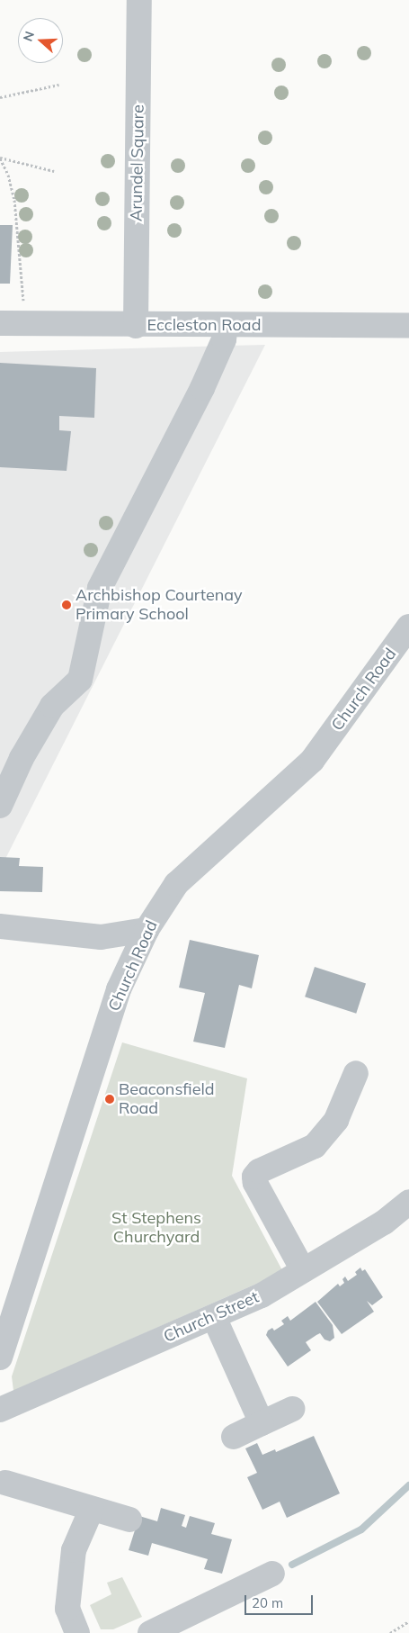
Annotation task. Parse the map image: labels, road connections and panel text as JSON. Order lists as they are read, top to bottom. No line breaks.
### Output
{"streets":{"street":["Arundel Square","Eccleston Road","Church Road","Church Street"]},"crossings":[["Arundel Square","Eccleston Road"]],"parks":["St Stephens Churchyard"],"places":["Archbishop Courtenay Primary School","Beaconsfield Road"],"scale_bar":"20 m","north":"left"}
